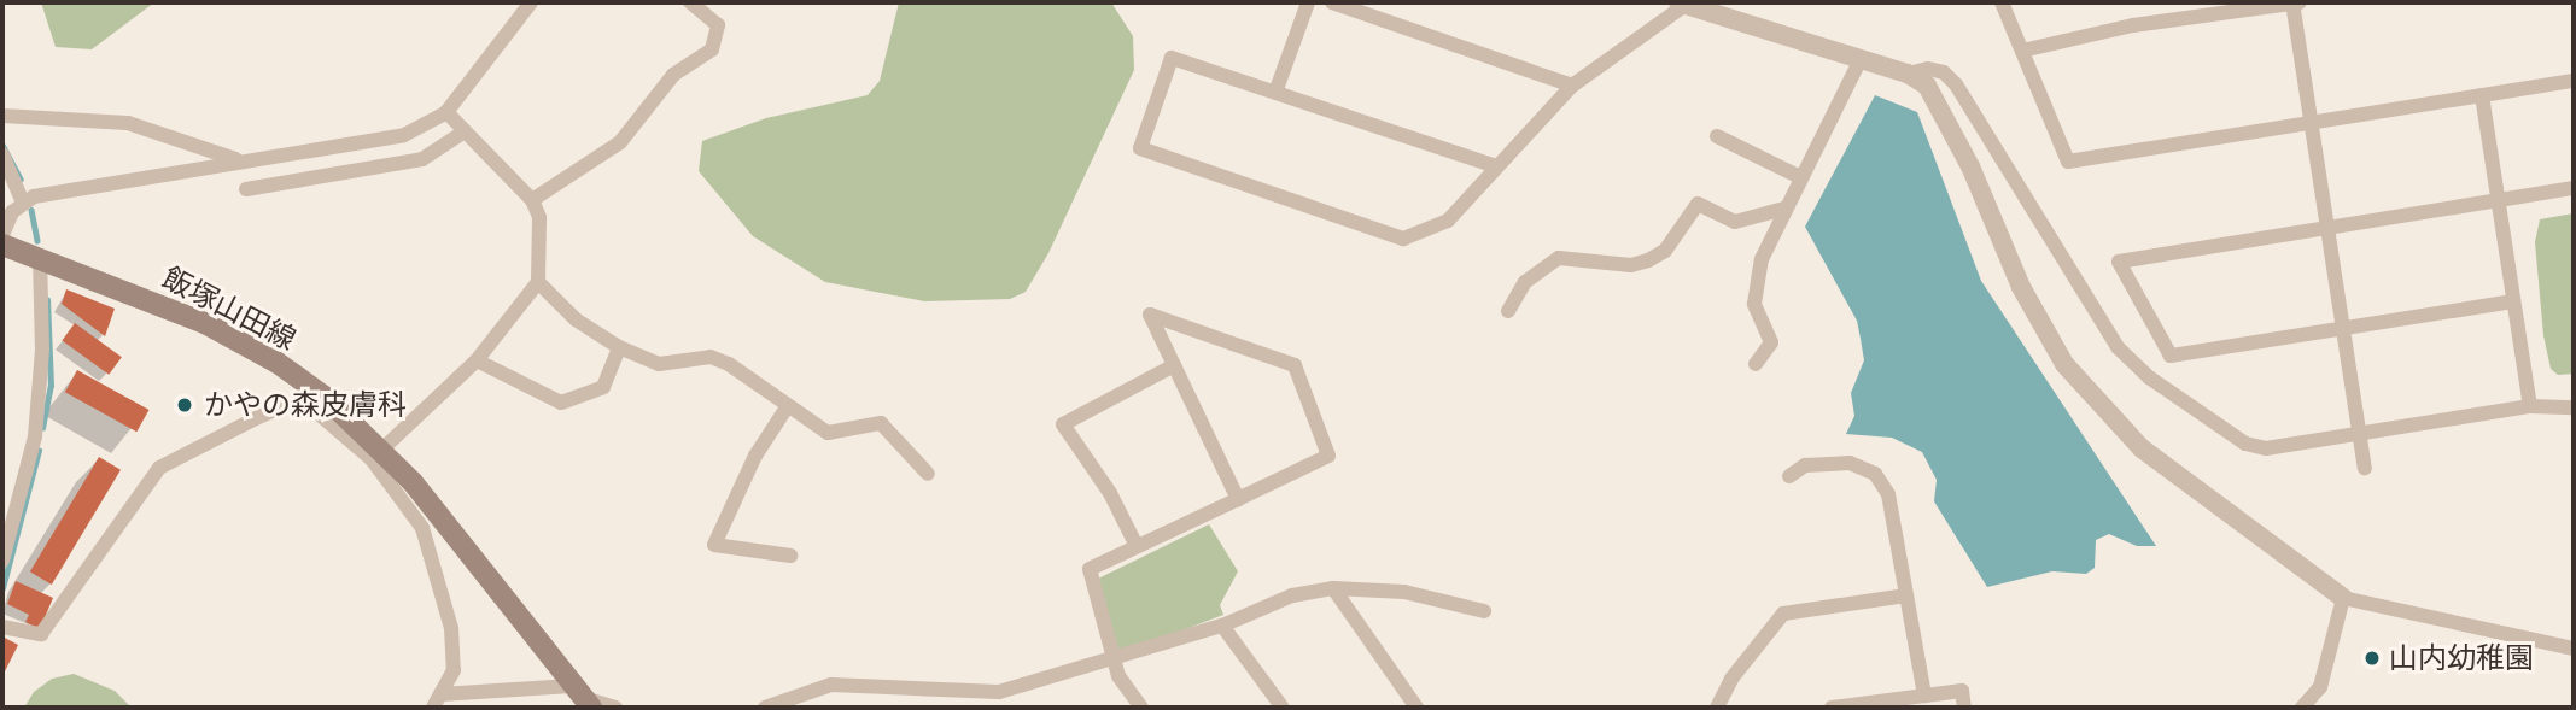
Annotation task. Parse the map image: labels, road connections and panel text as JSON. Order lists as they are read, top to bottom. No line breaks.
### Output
{"streets":{"main road":["飯塚山田線"]},"places":["かやの森皮膚科","山内幼稚園"]}
